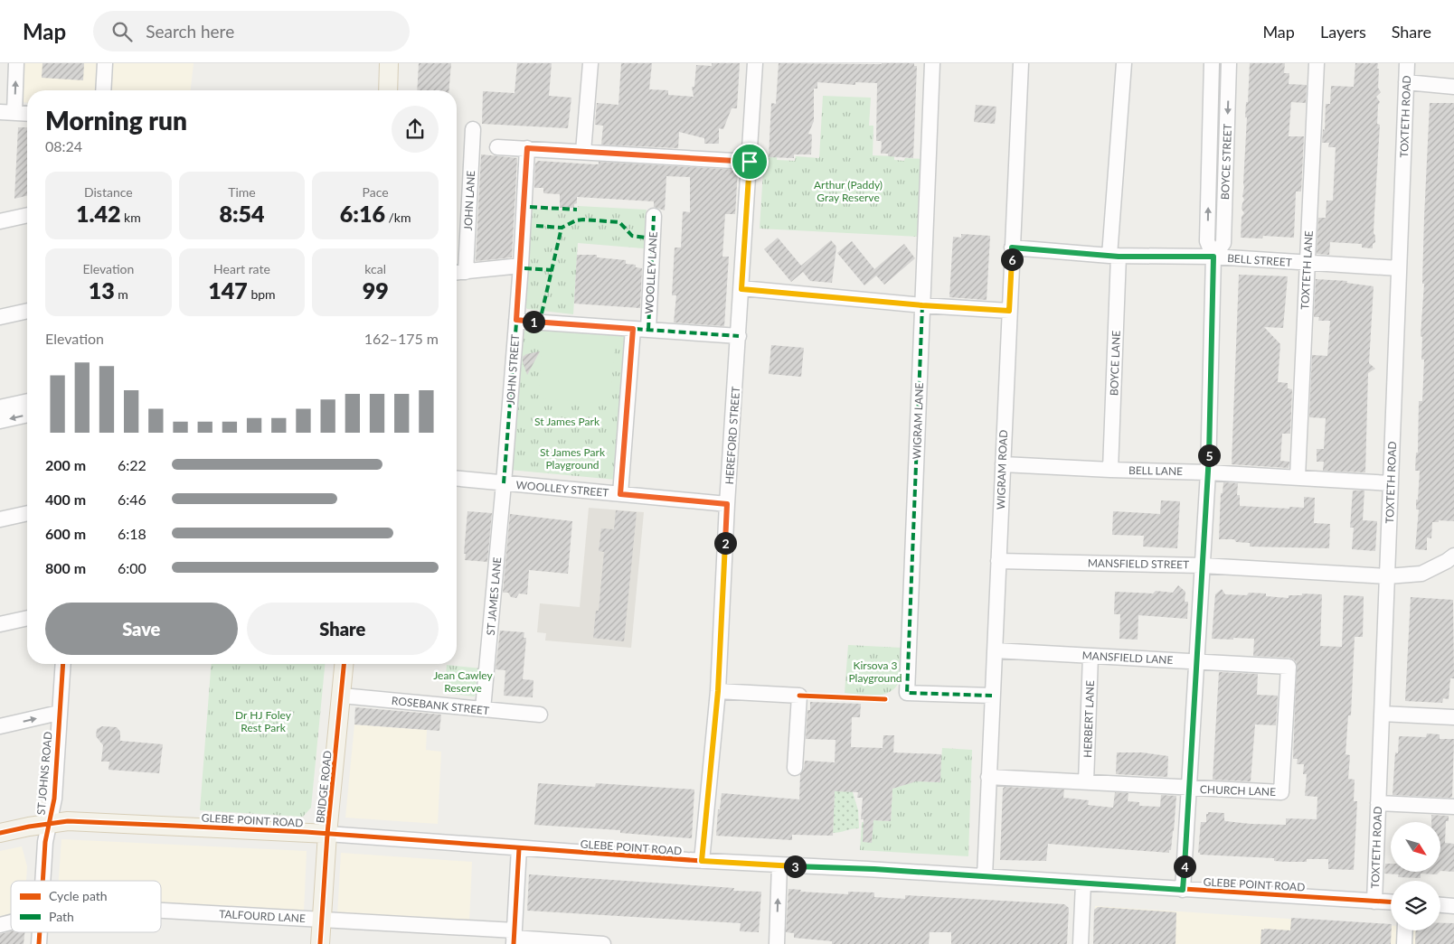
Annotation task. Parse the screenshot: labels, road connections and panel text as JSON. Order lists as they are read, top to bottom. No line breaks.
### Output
{"streets":{"main road":["BRIDGE ROAD","GLEBE POINT ROAD"],"street":["TOXTETH ROAD","BOYCE STREET","JOHN LANE","BELL STREET","TOXTETH LANE","WOOLLEY LANE","BOYCE LANE","JOHN STREET","WIGRAM LANE","HEREFORD STREET","WIGRAM ROAD","BELL LANE","WOOLLEY STREET","MANSFIELD STREET","ST JAMES LANE","MANSFIELD LANE","ROSEBANK STREET","HERBERT LANE","ST JOHNS ROAD","CHURCH LANE","TALFOURD LANE"]},"crossings":[["TOXTETH ROAD","BELL STREET"],["TOXTETH ROAD","BELL LANE"],["TOXTETH ROAD","MANSFIELD STREET"],["TOXTETH ROAD","GLEBE POINT ROAD"],["BOYCE STREET","BELL STREET"],["BOYCE STREET","BELL LANE"],["BOYCE STREET","MANSFIELD STREET"],["BOYCE STREET","MANSFIELD LANE"],["BOYCE STREET","CHURCH LANE"],["BOYCE STREET","GLEBE POINT ROAD"],["BELL STREET","TOXTETH LANE"],["BELL STREET","BOYCE LANE"],["BELL STREET","WIGRAM ROAD"],["TOXTETH LANE","BELL LANE"],["BOYCE LANE","BELL LANE"],["JOHN STREET","WOOLLEY STREET"],["JOHN STREET","ST JAMES LANE"],["WIGRAM LANE","WIGRAM ROAD"],["HEREFORD STREET","WOOLLEY STREET"],["HEREFORD STREET","GLEBE POINT ROAD"],["WIGRAM ROAD","BELL LANE"],["WIGRAM ROAD","MANSFIELD STREET"],["WIGRAM ROAD","MANSFIELD LANE"],["WIGRAM ROAD","CHURCH LANE"],["WIGRAM ROAD","GLEBE POINT ROAD"],["WOOLLEY STREET","ST JAMES LANE"],["ST JAMES LANE","ROSEBANK STREET"],["MANSFIELD LANE","HERBERT LANE"],["MANSFIELD LANE","CHURCH LANE"],["ROSEBANK STREET","BRIDGE ROAD"],["HERBERT LANE","CHURCH LANE"],["ST JOHNS ROAD","GLEBE POINT ROAD"],["BRIDGE ROAD","GLEBE POINT ROAD"],["BRIDGE ROAD","TALFOURD LANE"]],"parks":["Arthur (Paddy) Gray Reserve","St James Park","St James Park Playground","Kirsova 3 Playground","Jean Cawley Reserve","Dr HJ Foley Rest Park"],"legend":["Cycle path","Path"],"north":"bottom right","page":{"header":"Map","search":"Search here","nav":["Map","Layers","Share"],"heading":["Morning run","08:24"],"stats":[["Distance","1.42 km"],["Time","8:54"],["Pace","6:16 /km"],["Elevation","13 m"],["Heart rate","147 bpm"],["kcal","99"]],"pins":["6","1","5","2","3","4"],"chart":["Elevation","162–175 m"],"list":[{"name":"200 m","note":"6:22"},{"name":"400 m","note":"6:46"},{"name":"600 m","note":"6:18"},{"name":"800 m","note":"6:00"}],"buttons":["Save","Share"]}}
